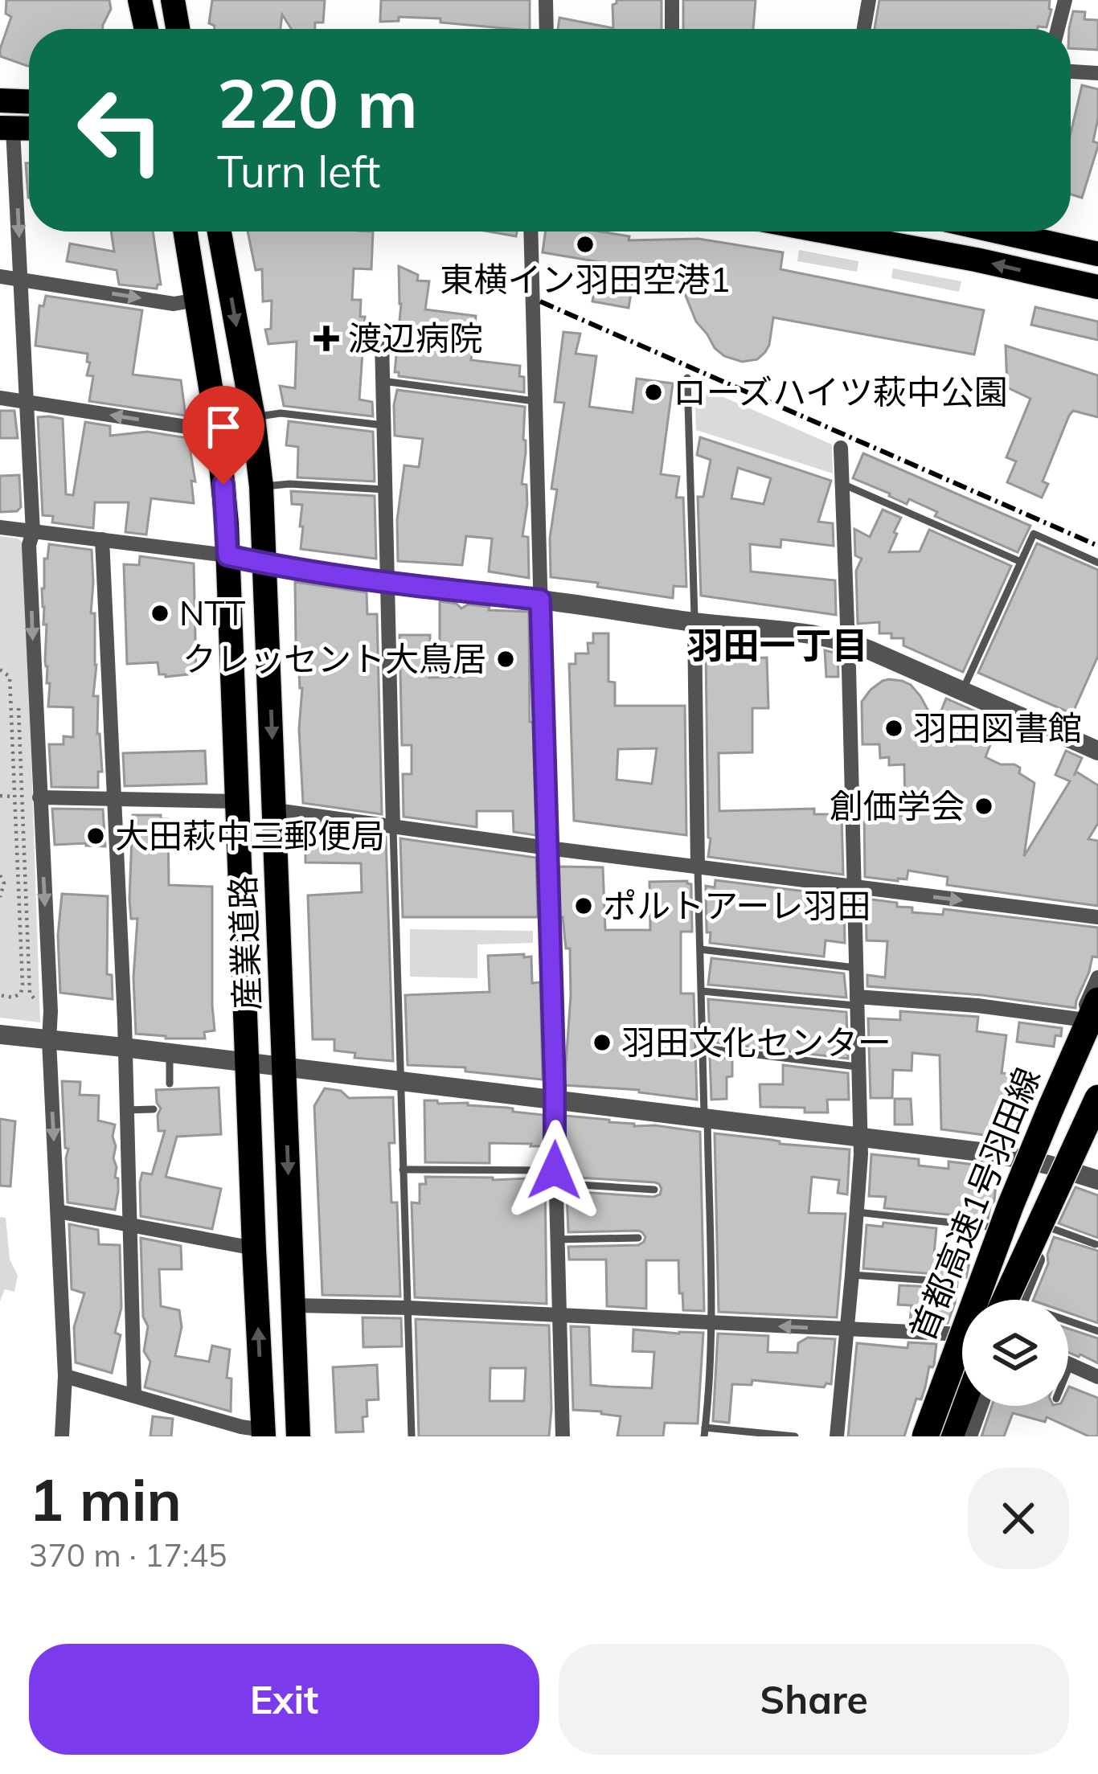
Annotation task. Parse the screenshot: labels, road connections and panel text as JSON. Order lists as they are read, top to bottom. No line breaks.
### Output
{"streets":{"highway":["首都高速1号羽田線"],"main road":["産業道路"]},"districts":["羽田一丁目"],"places":{"other":["東横イン羽田空港1","ローズハイツ萩中公園","NTT","クレッセント大鳥居","羽田図書館","創価学会","大田萩中三郵便局","ポルトアーレ羽田","羽田文化センター"],"health":["渡辺病院"]},"page":{"turn":["220 m","Turn left"],"heading":["1 min","370 m · 17:45"],"buttons":["Exit","Share"]}}
